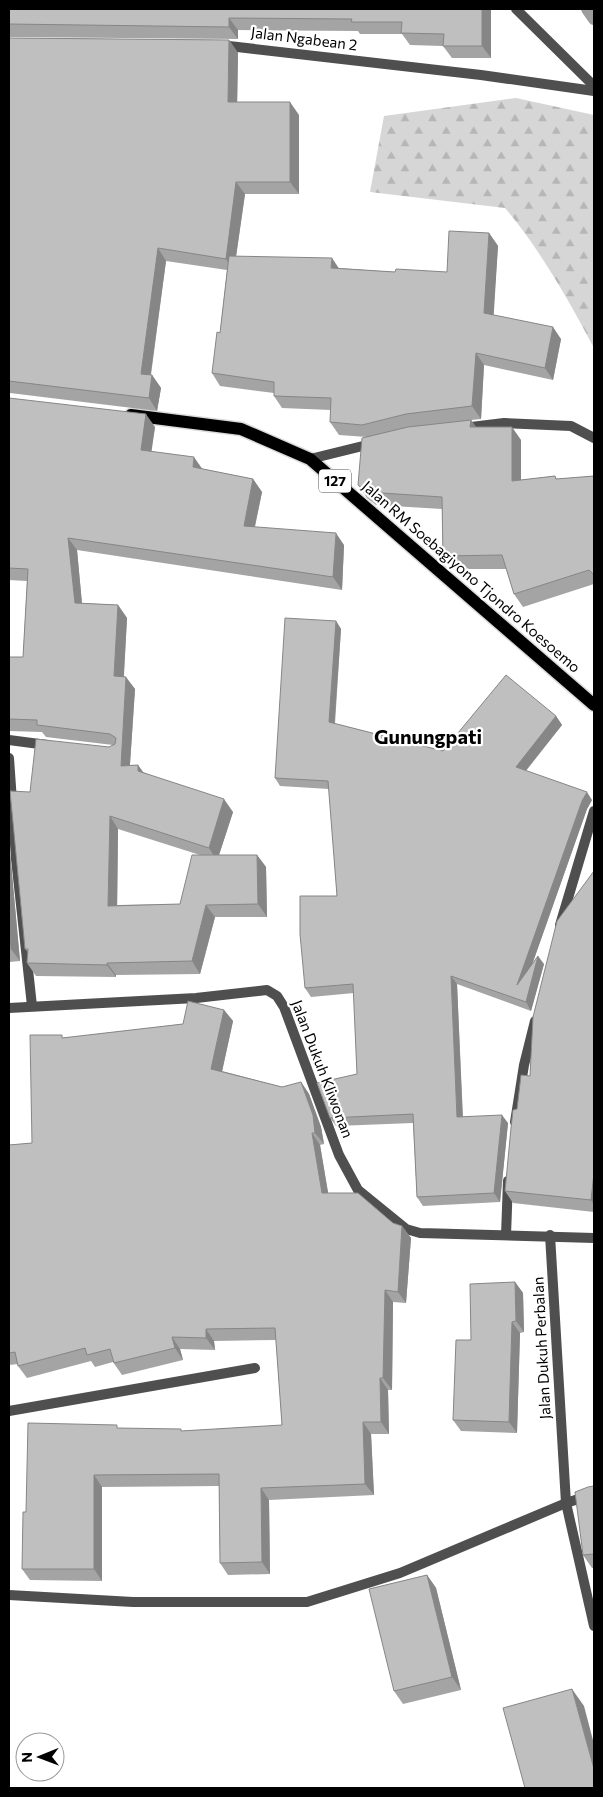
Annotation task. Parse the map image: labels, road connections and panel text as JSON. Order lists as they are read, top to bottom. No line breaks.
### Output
{"streets":{"main road":["127","Jalan RM Soebagiyono Tjondro Koesoemo"],"street":["Jalan Ngabean 2","Jalan Dukuh Kliwonan","Jalan Dukuh Perbalan"]},"crossings":[["Jalan Dukuh Kliwonan","Jalan Dukuh Perbalan"]],"districts":["Gunungpati"],"north":"left"}
